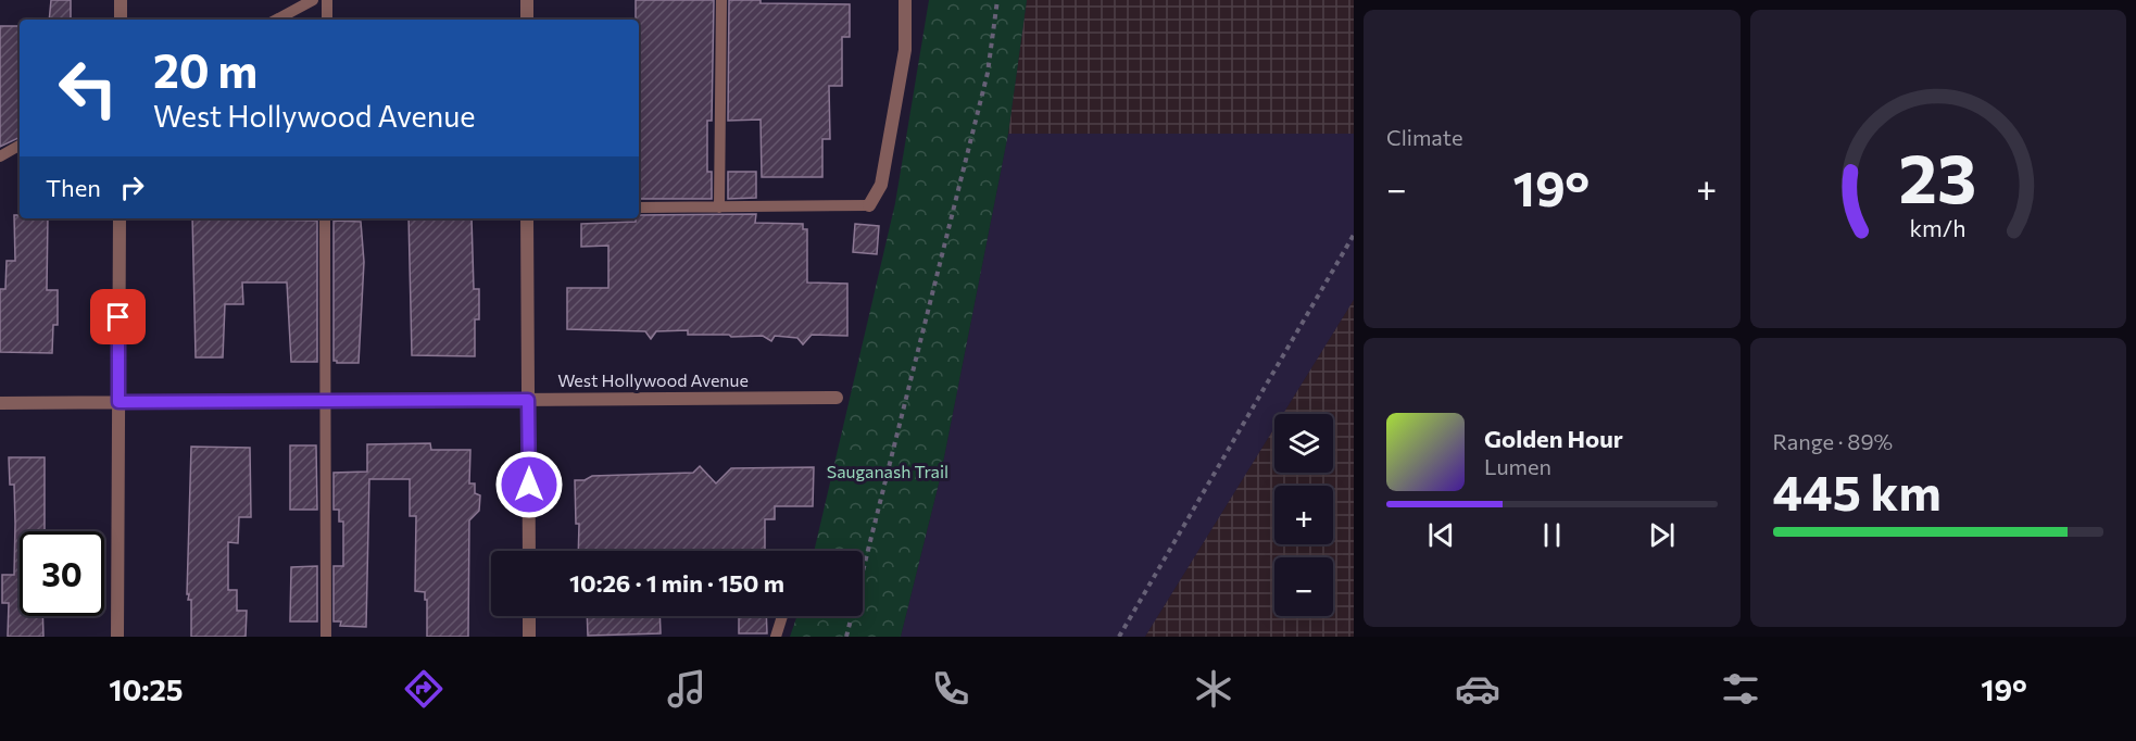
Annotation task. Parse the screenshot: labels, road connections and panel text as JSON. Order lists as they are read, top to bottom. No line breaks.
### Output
{"streets":{"street":["West Hollywood Avenue"]},"parks":["Sauganash Trail"],"page":{"tile":["Climate",["Range · 89%","445 km"]],"turn":["20 m","West Hollywood Avenue"],"then":"Then","heat":["−","19°","+"],"song":["Golden Hour","Lumen"],"map_buttons":["+","−"],"limit":"30","trip":"10:26 · 1 min · 150 m","tabs":["10:25","19°"],"gauge":["23","km/h"]}}
